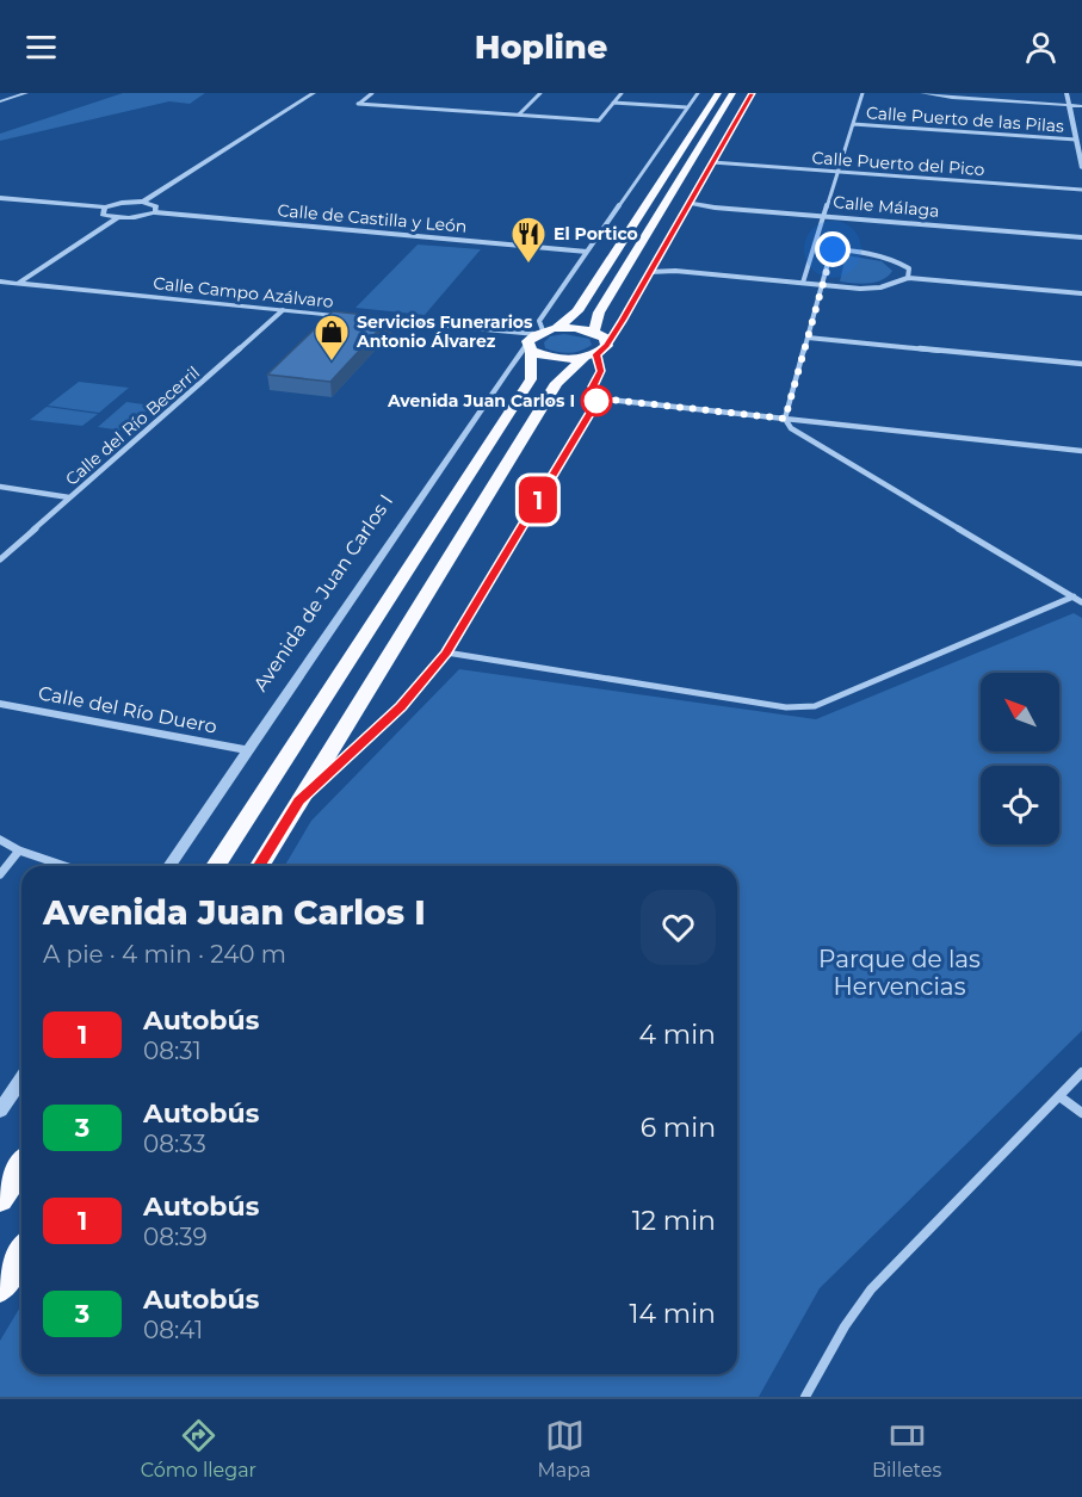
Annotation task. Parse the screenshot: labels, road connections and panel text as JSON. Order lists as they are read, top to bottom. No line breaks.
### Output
{"streets":{"highway":["Avenida de Juan Carlos I"],"street":["Calle Puerto de las Pilas","Calle Puerto del Pico","Calle Málaga","Calle de Castilla y León","Calle Campo Azálvaro","Calle del Río Becerril","Calle del Río Duero"]},"crossings":[["Calle de Castilla y León","Avenida de Juan Carlos I"],["Calle Campo Azálvaro","Calle del Río Becerril"],["Avenida de Juan Carlos I","Calle del Río Duero"]],"parks":["Parque de las Hervencias"],"places":{"restaurant":["El Portico"],"shop":["Servicios Funerarios Antonio Álvarez"],"other":["Avenida Juan Carlos I"]},"lines":["bus line 1"],"north":"top left","page":{"header":"Hopline","on_map":"1","heading":["Avenida Juan Carlos I","A pie · 4 min · 240 m"],"list":[{"mark":"1","name":"Autobús","note":"08:31","value":"4 min"},{"mark":"3","name":"Autobús","note":"08:33","value":"6 min"},{"mark":"1","name":"Autobús","note":"08:39","value":"12 min"},{"mark":"3","name":"Autobús","note":"08:41","value":"14 min"}],"tabs":["Cómo llegar","Mapa","Billetes"]}}
